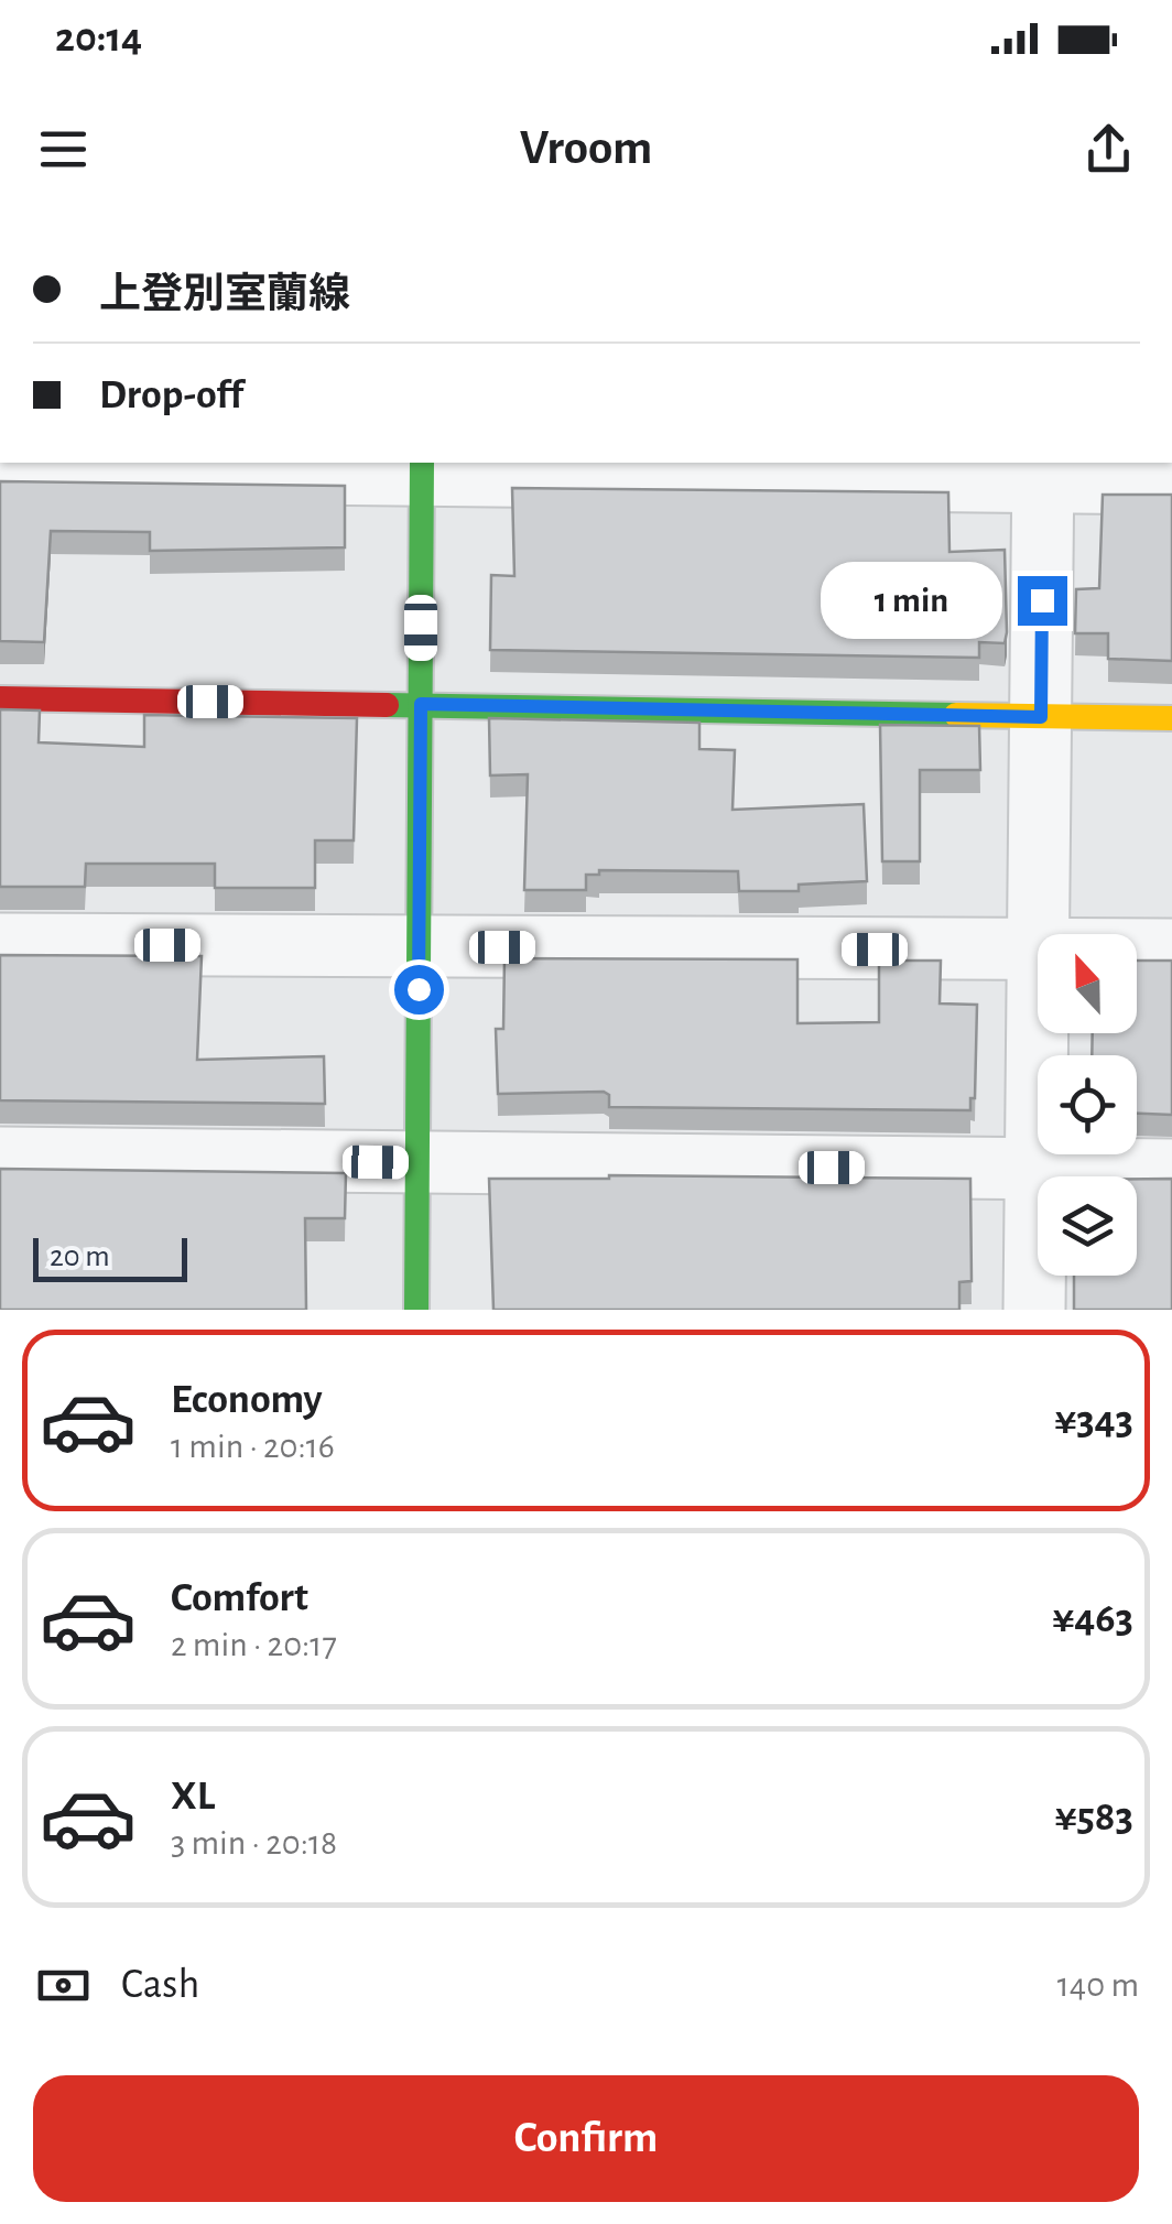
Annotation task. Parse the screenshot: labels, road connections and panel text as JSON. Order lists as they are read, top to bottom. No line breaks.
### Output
{"scale_bar":"20 m","north":"top","page":{"status":"20:14","header":"Vroom","banner":["上登別室蘭線","Drop-off"],"bubble":"1 min","scale":"20 m","list":[{"name":"Economy","note":"1 min · 20:16","value":"¥343"},{"name":"Comfort","note":"2 min · 20:17","value":"¥463"},{"name":"XL","note":"3 min · 20:18","value":"¥583"}],"pay":["Cash","140 m"],"buttons":"Confirm"}}
